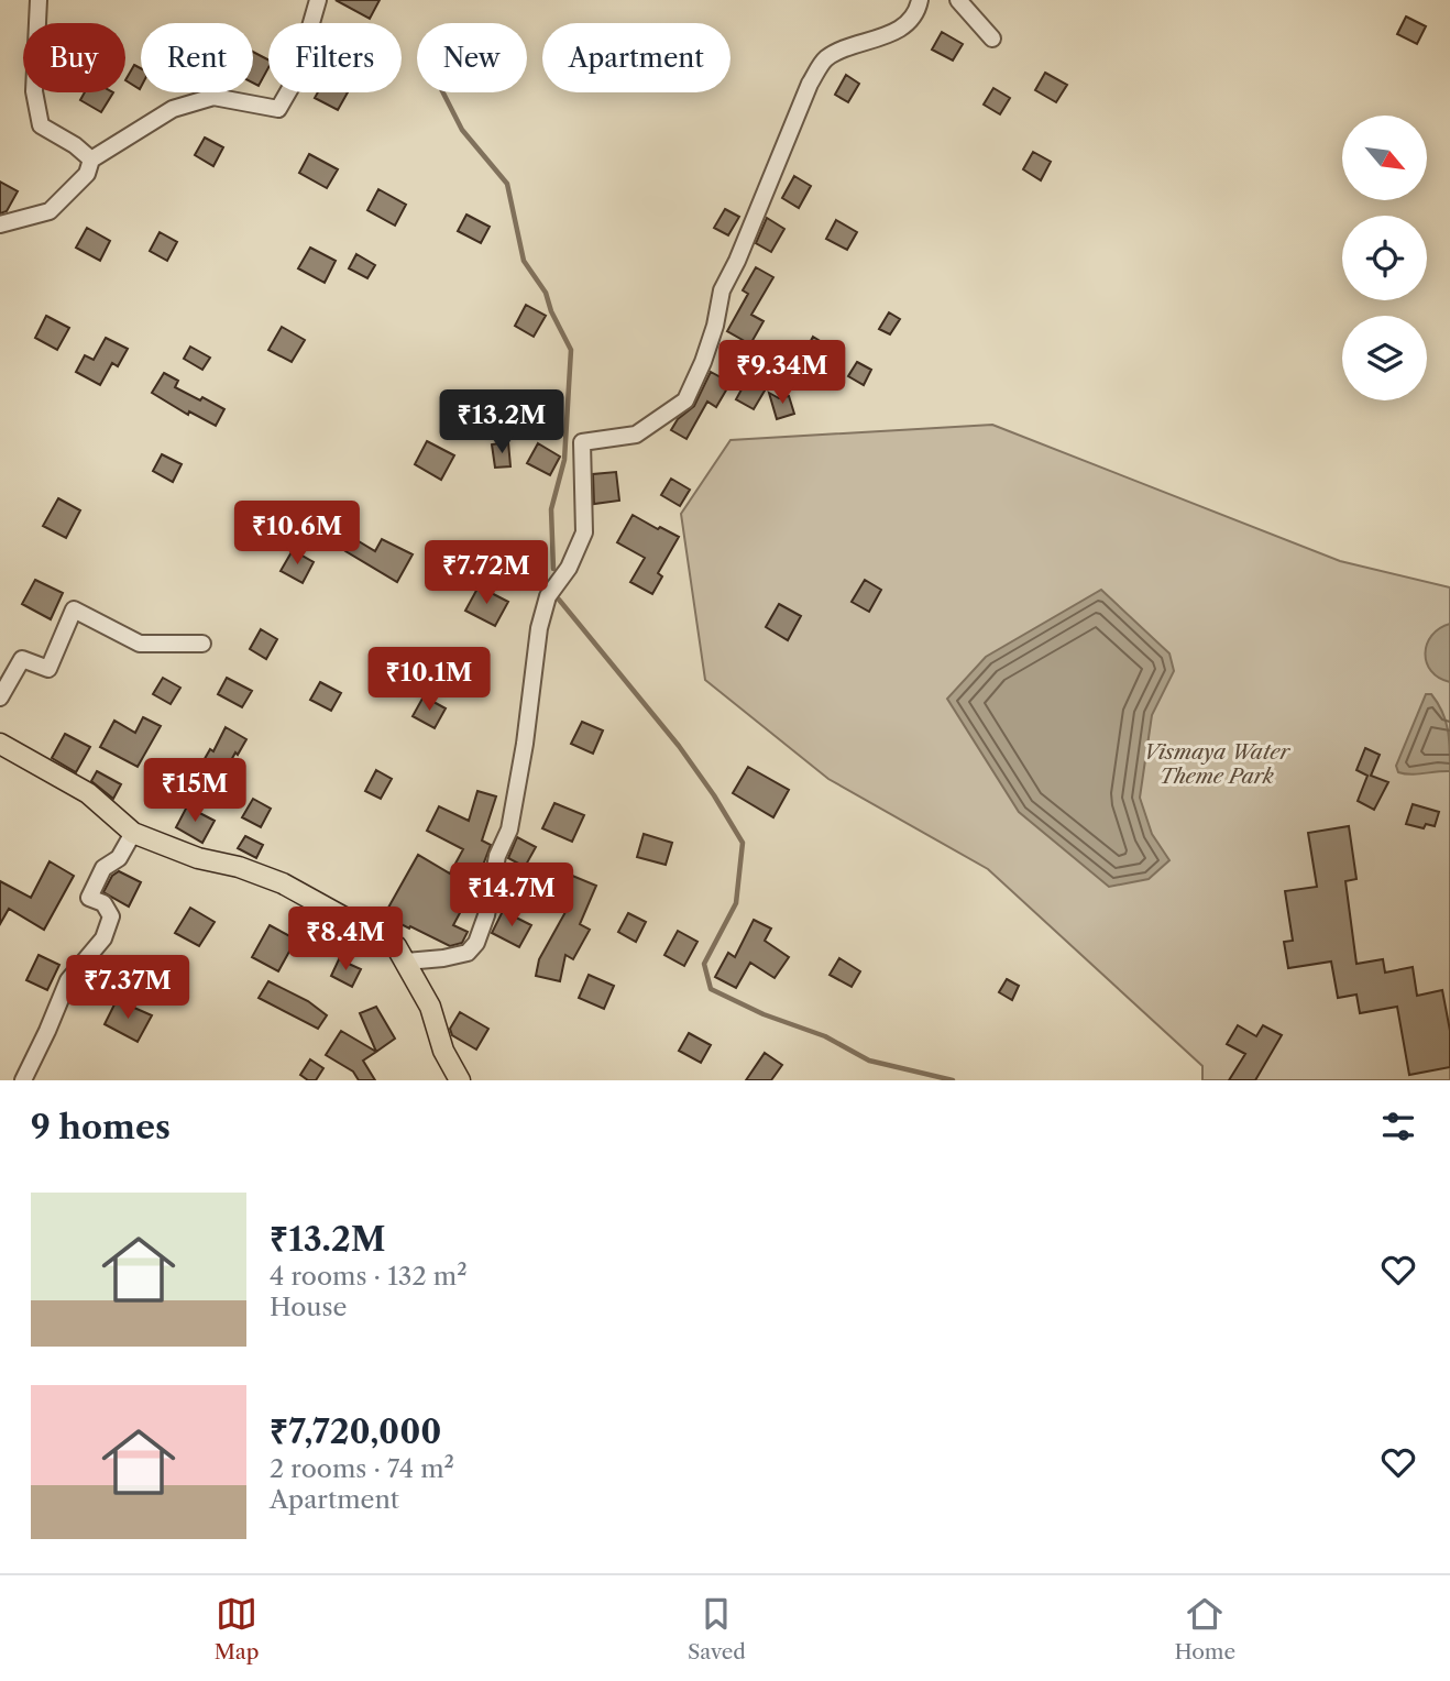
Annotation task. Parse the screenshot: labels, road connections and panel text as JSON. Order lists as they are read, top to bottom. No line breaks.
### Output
{"parks":["Vismaya Water Theme Park"],"north":"bottom right","page":{"chip":["Buy","Rent","Filters","New","Apartment"],"price":["₹9.34M","₹13.2M","₹10.6M","₹7.72M","₹10.1M","₹15M","₹14.7M","₹8.4M","₹7.37M"],"heading":"9 homes","list":[{"name":"₹13.2M","note":"4 rooms · 132 m² · House"},{"name":"₹7,720,000","note":"2 rooms · 74 m² · Apartment"}],"tabs":["Map","Saved","Home"]}}
